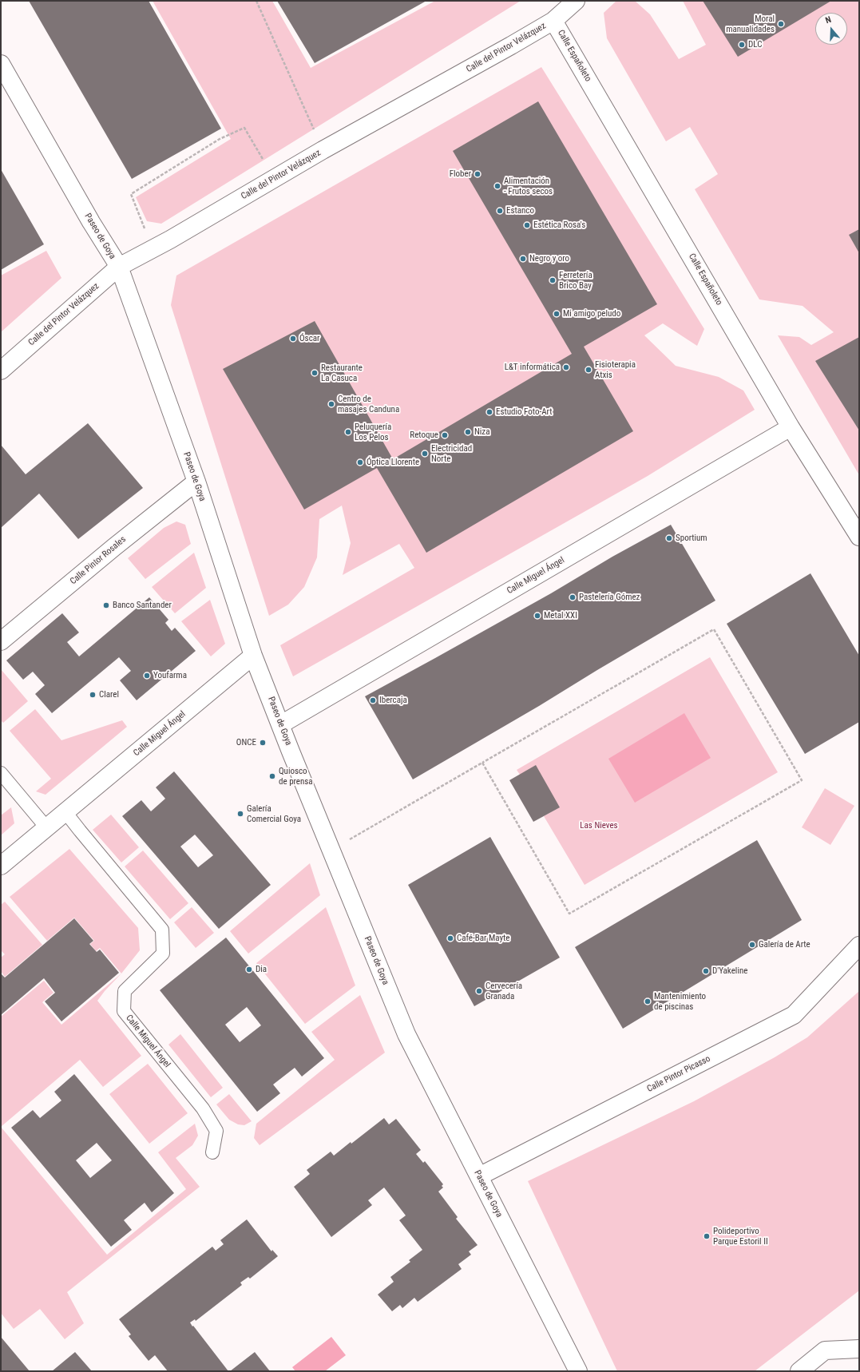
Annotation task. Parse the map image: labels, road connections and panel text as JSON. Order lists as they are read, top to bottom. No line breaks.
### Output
{"streets":{"street":["Calle del Pintor Velázquez","Calle Españoleto","Paseo de Goya","Calle Pintor Rosales","Calle Miguel Ángel","Calle Pintor Picasso"]},"crossings":[["Calle del Pintor Velázquez","Calle Españoleto"],["Calle del Pintor Velázquez","Paseo de Goya"],["Calle Españoleto","Calle Miguel Ángel"],["Paseo de Goya","Calle Pintor Rosales"],["Paseo de Goya","Calle Miguel Ángel"],["Paseo de Goya","Calle Pintor Picasso"]],"parks":["Las Nieves"],"places":["Moral manualidades","DLC","Flober","Alimentación - Frutos secos","Estanco","Estética Rosa's","Negro y oro","Ferretería Brico Bay","Mi amigo peludo","Óscar","L&T informática","Fisioterapia Atxis","Restaurante La Casuca","Centro de masajes Canduna","Estudio Foto-Art","Peluquería Los Pelos","Niza","Retoque","Electricidad Norte","Óptica Llorente","Sportium","Pastelería Gómez","Banco Santander","Metal XXI","Youfarma","Clarel","Ibercaja","ONCE","Quiosco de prensa","Galería Comercial Goya","Café-Bar Mayte","Galería de Arte","Dia","D'Yakeline","Cervecería Granada","Mantenimiento de piscinas","Polideportivo Parque Estoril II"],"north":"top"}
